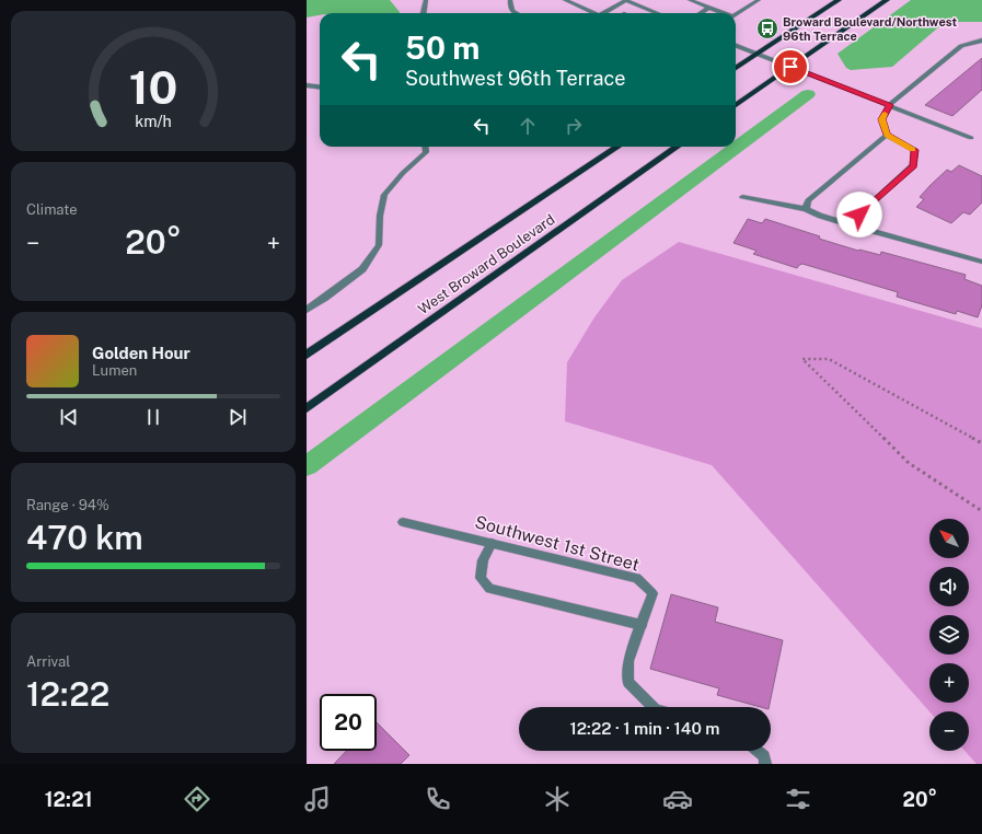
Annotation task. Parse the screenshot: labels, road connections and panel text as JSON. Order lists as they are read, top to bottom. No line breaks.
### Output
{"streets":{"main road":["West Broward Boulevard"],"street":["Southwest 1st Street"]},"places":{"bus stop":["Broward Boulevard/Northwest 96th Terrace"]},"north":"top left","page":{"turn":["50 m","Southwest 96th Terrace"],"tile":["Climate",["Range · 94%","470 km"],["Arrival","12:22"]],"heat":["−","20°","+"],"song":["Golden Hour","Lumen"],"map_buttons":["+","−"],"limit":"20","trip":"12:22 · 1 min · 140 m","tabs":["12:21","20°"],"gauge":["10","km/h"]}}
